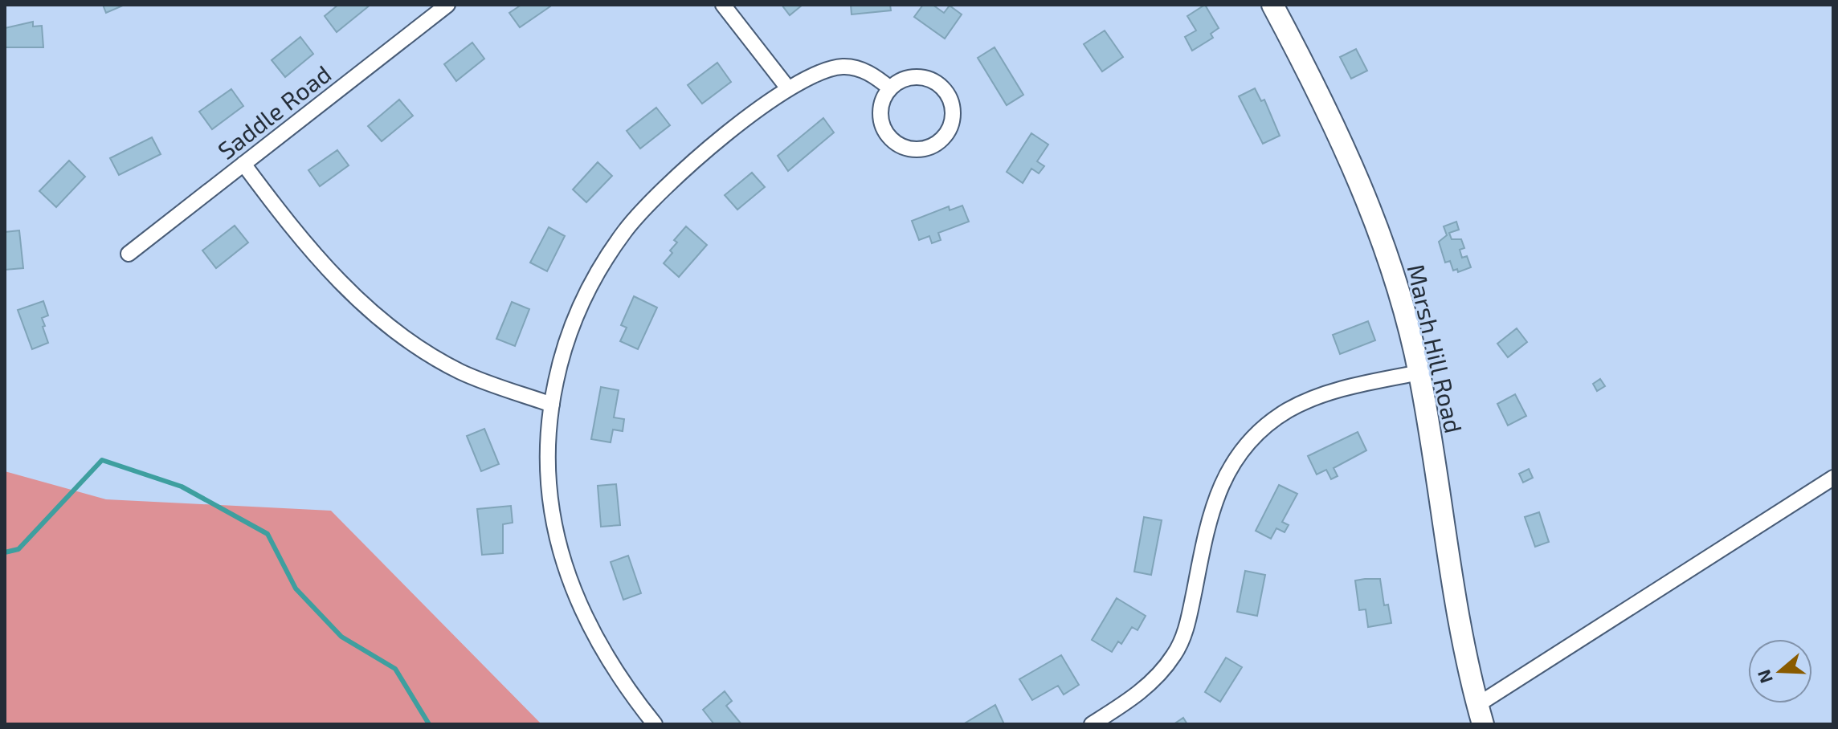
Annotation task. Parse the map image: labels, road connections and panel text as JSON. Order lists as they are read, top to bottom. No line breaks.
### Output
{"streets":{"street":["Saddle Road","Marsh Hill Road"]},"north":"left"}
